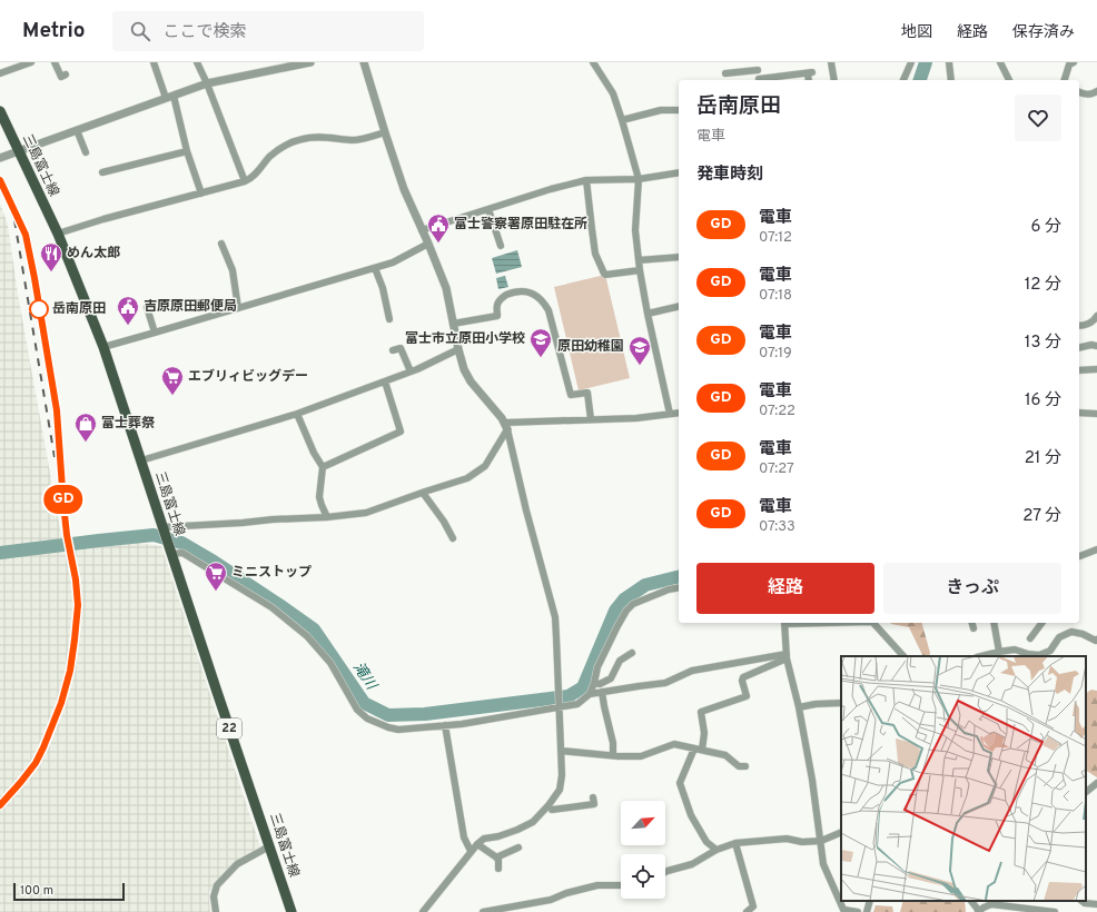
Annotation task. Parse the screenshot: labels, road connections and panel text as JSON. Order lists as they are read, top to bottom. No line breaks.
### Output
{"streets":{"main road":["三島富士線","22"]},"water":["滝川"],"places":{"public building":["富士警察署原田駐在所","吉原原田郵便局"],"restaurant":["めん太郎"],"other":["岳南原田"],"school or university":["富士市立原田小学校","原田幼稚園"],"supermarket":["エブリィビッグデー","ミニストップ"],"shop":["富士葬祭"]},"scale_bar":"100 m","north":"top right","page":{"header":"Metrio","search":"ここで検索","nav":["地図","経路","保存済み"],"on_map":"GD","heading":[["岳南原田","電車"],"発車時刻"],"list":[{"mark":"GD","name":"電車","note":"07:12","value":"6 分"},{"mark":"GD","name":"電車","note":"07:18","value":"12 分"},{"mark":"GD","name":"電車","note":"07:19","value":"13 分"},{"mark":"GD","name":"電車","note":"07:22","value":"16 分"},{"mark":"GD","name":"電車","note":"07:27","value":"21 分"},{"mark":"GD","name":"電車","note":"07:33","value":"27 分"}],"buttons":["経路","きっぷ"],"scale":"100 m"}}
